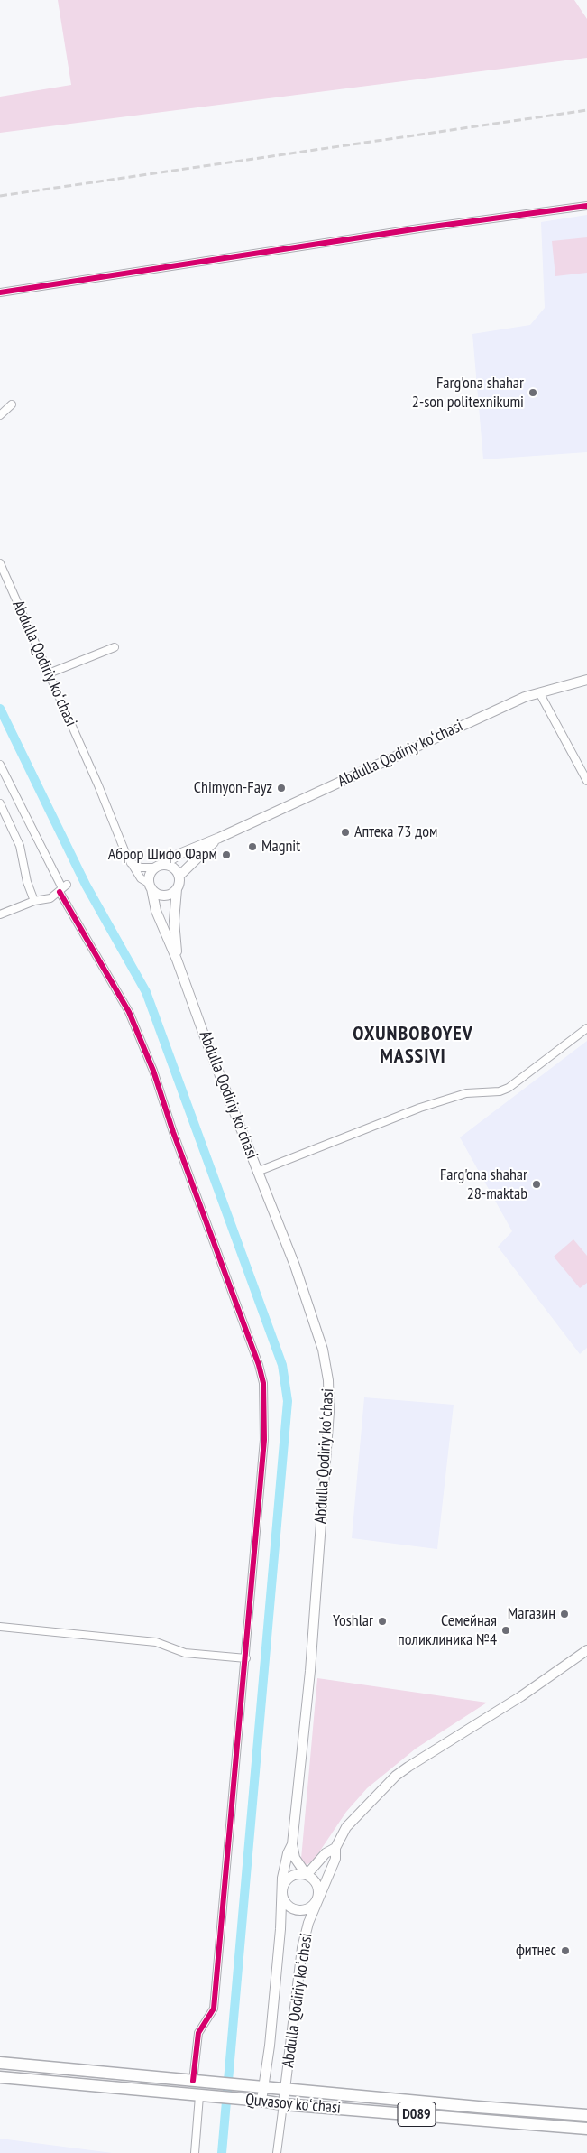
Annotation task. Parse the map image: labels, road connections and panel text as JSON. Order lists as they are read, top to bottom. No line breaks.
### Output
{"streets":{"main road":["Quvasoy koʻchasi","D089"],"street":["Abdulla Qodiriy koʻchasi"]},"crossings":[["Abdulla Qodiriy koʻchasi","Quvasoy koʻchasi"]],"districts":["OXUNBOBOYEV MASSIVI"],"places":["Farg'ona shahar 2-son politexnikumi","Chimyon-Fayz","Аптека 73 дом","Magnit","Аброр Шифо Фарм","Farg'ona shahar 28-maktab","Магазин","Yoshlar","Семейная поликлиника №4","фитнес"]}
